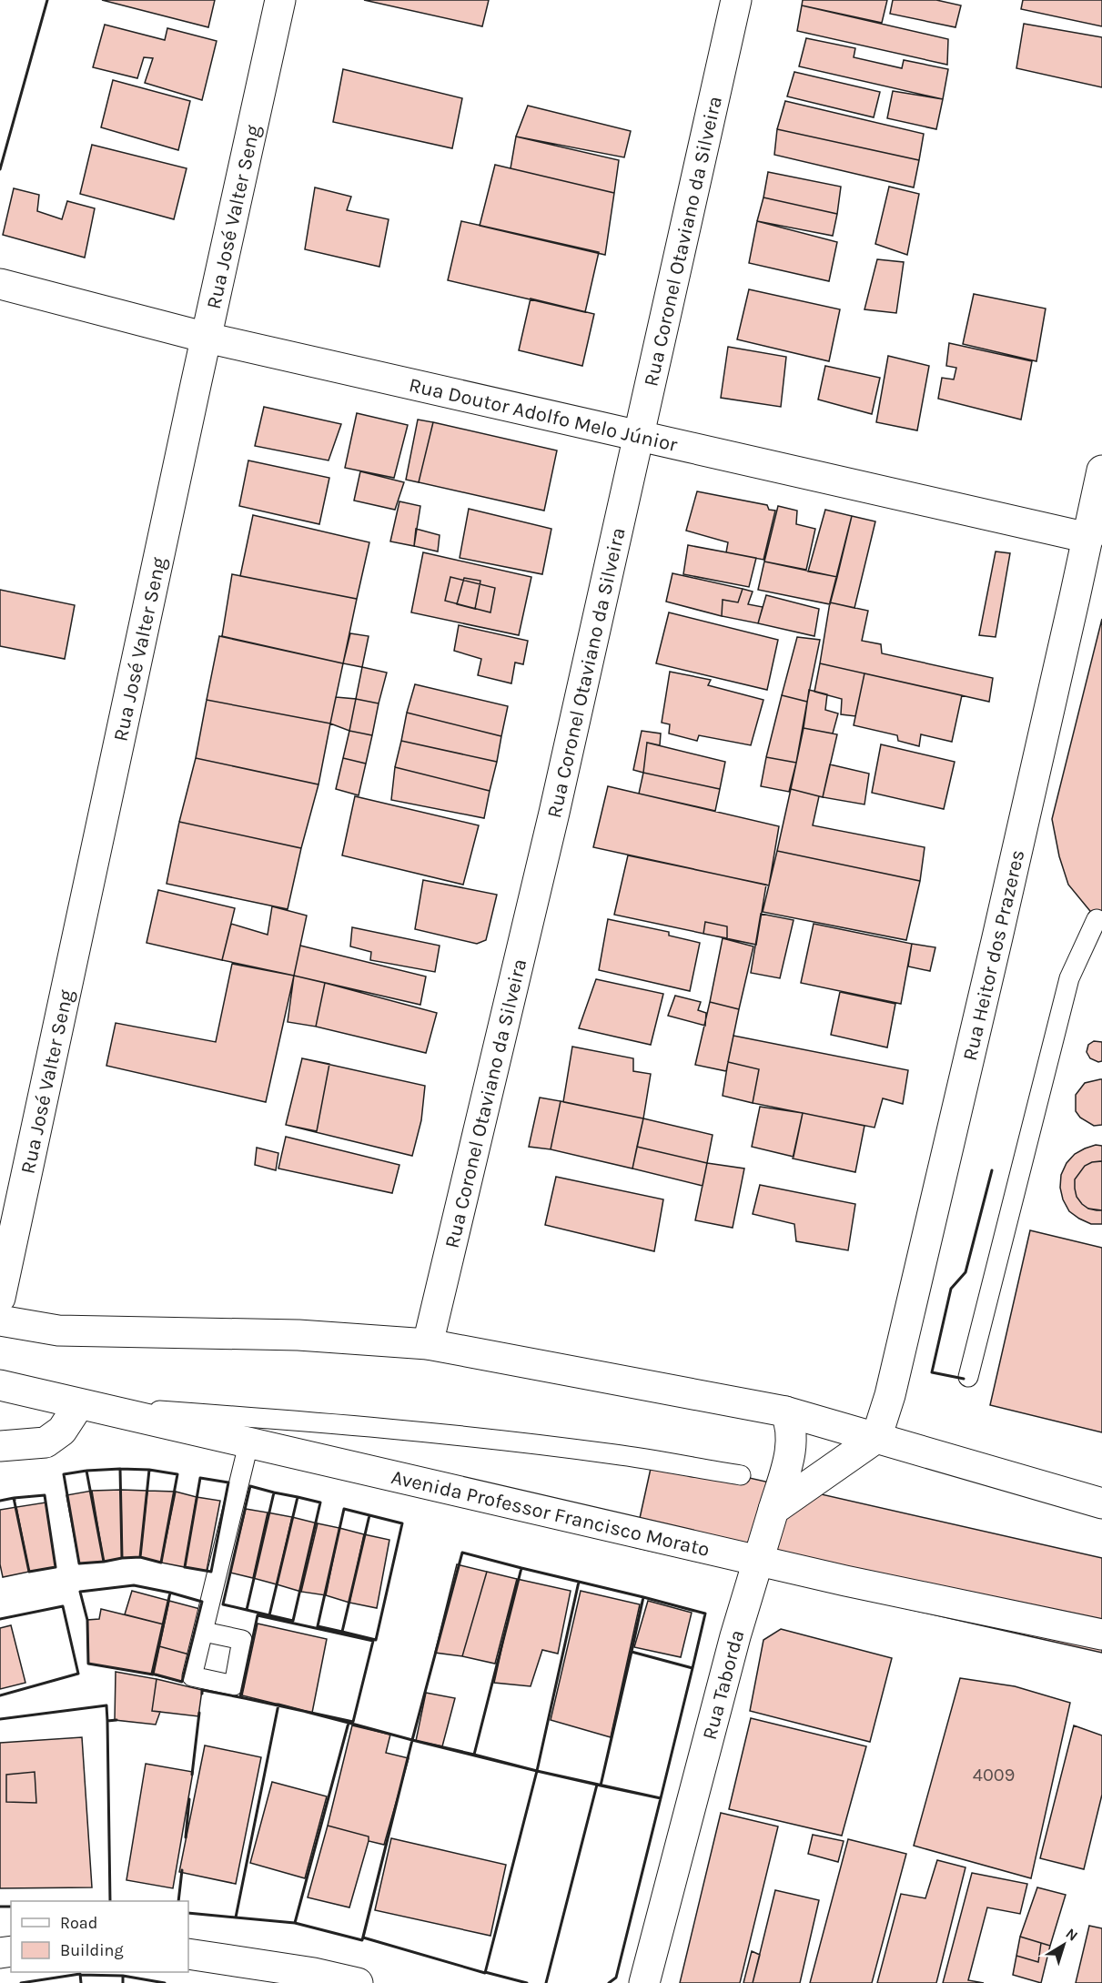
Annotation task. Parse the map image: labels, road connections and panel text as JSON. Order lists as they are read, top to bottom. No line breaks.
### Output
{"streets":{"main road":["Rua José Valter Seng","Rua Coronel Otaviano da Silveira","Rua Doutor Adolfo Melo Júnior","Rua Heitor dos Prazeres","Avenida Professor Francisco Morato","Rua Taborda"]},"crossings":[["Rua José Valter Seng","Rua Doutor Adolfo Melo Júnior"],["Rua Coronel Otaviano da Silveira","Rua Doutor Adolfo Melo Júnior"],["Rua Doutor Adolfo Melo Júnior","Rua Heitor dos Prazeres"],["Avenida Professor Francisco Morato","Rua Taborda"]],"house_numbers":["4009"],"legend":["Road","Building"],"north":"top right"}
